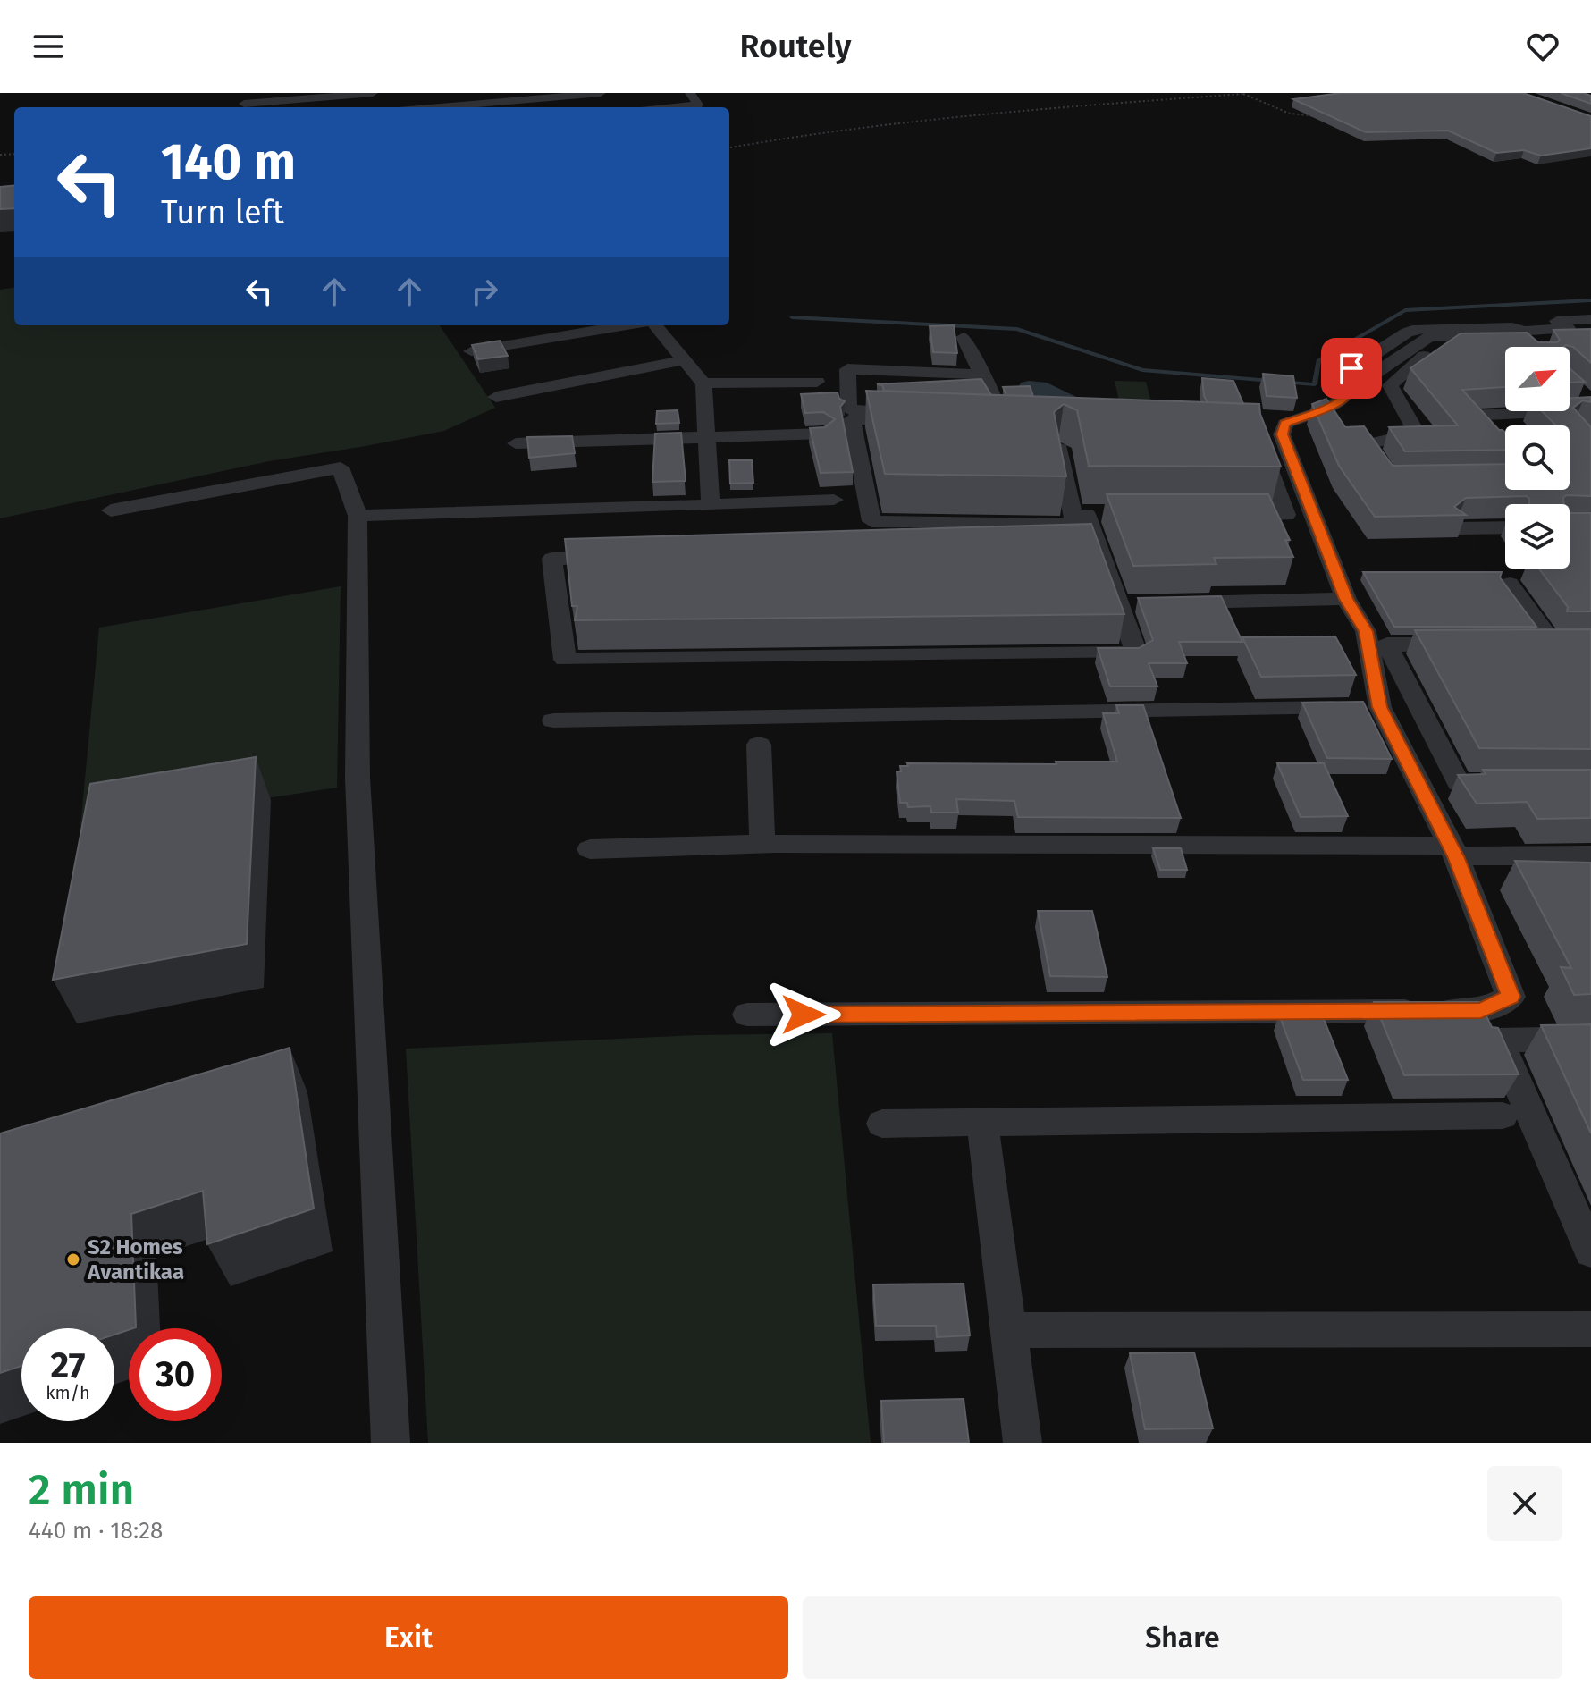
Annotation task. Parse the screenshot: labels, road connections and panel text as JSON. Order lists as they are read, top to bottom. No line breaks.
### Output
{"places":["S2 Homes Avantikaa"],"north":"top right","page":{"header":"Routely","turn":["140 m","Turn left"],"speed":"27 km/h","limit":"30","heading":["2 min","440 m · 18:28"],"buttons":["Exit","Share"]}}
